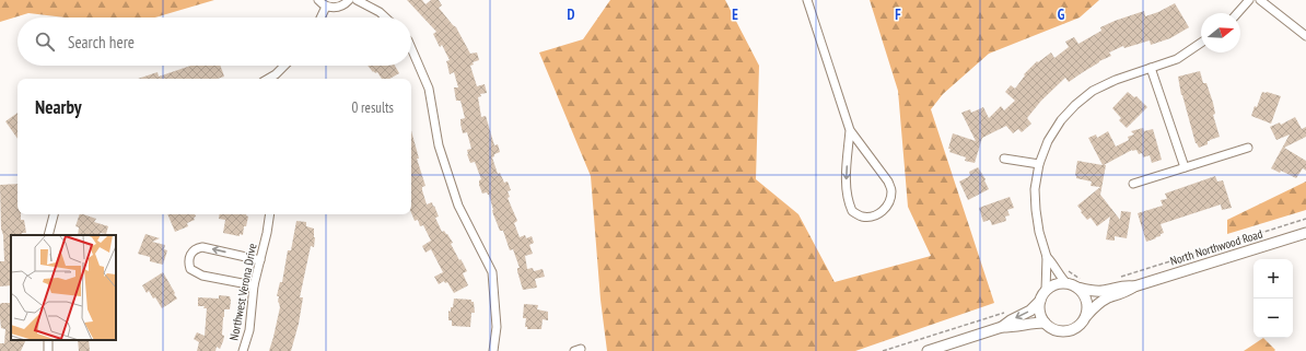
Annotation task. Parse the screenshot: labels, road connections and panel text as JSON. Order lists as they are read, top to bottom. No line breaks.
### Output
{"streets":{"street":["North Northwood Road","Northwest Verona Drive"]},"north":"right","page":{"search":"Search here","heading":["Nearby","0 results"],"map_buttons":["+","−"]},"grid":{"columns":["D","E","F","G"]}}
